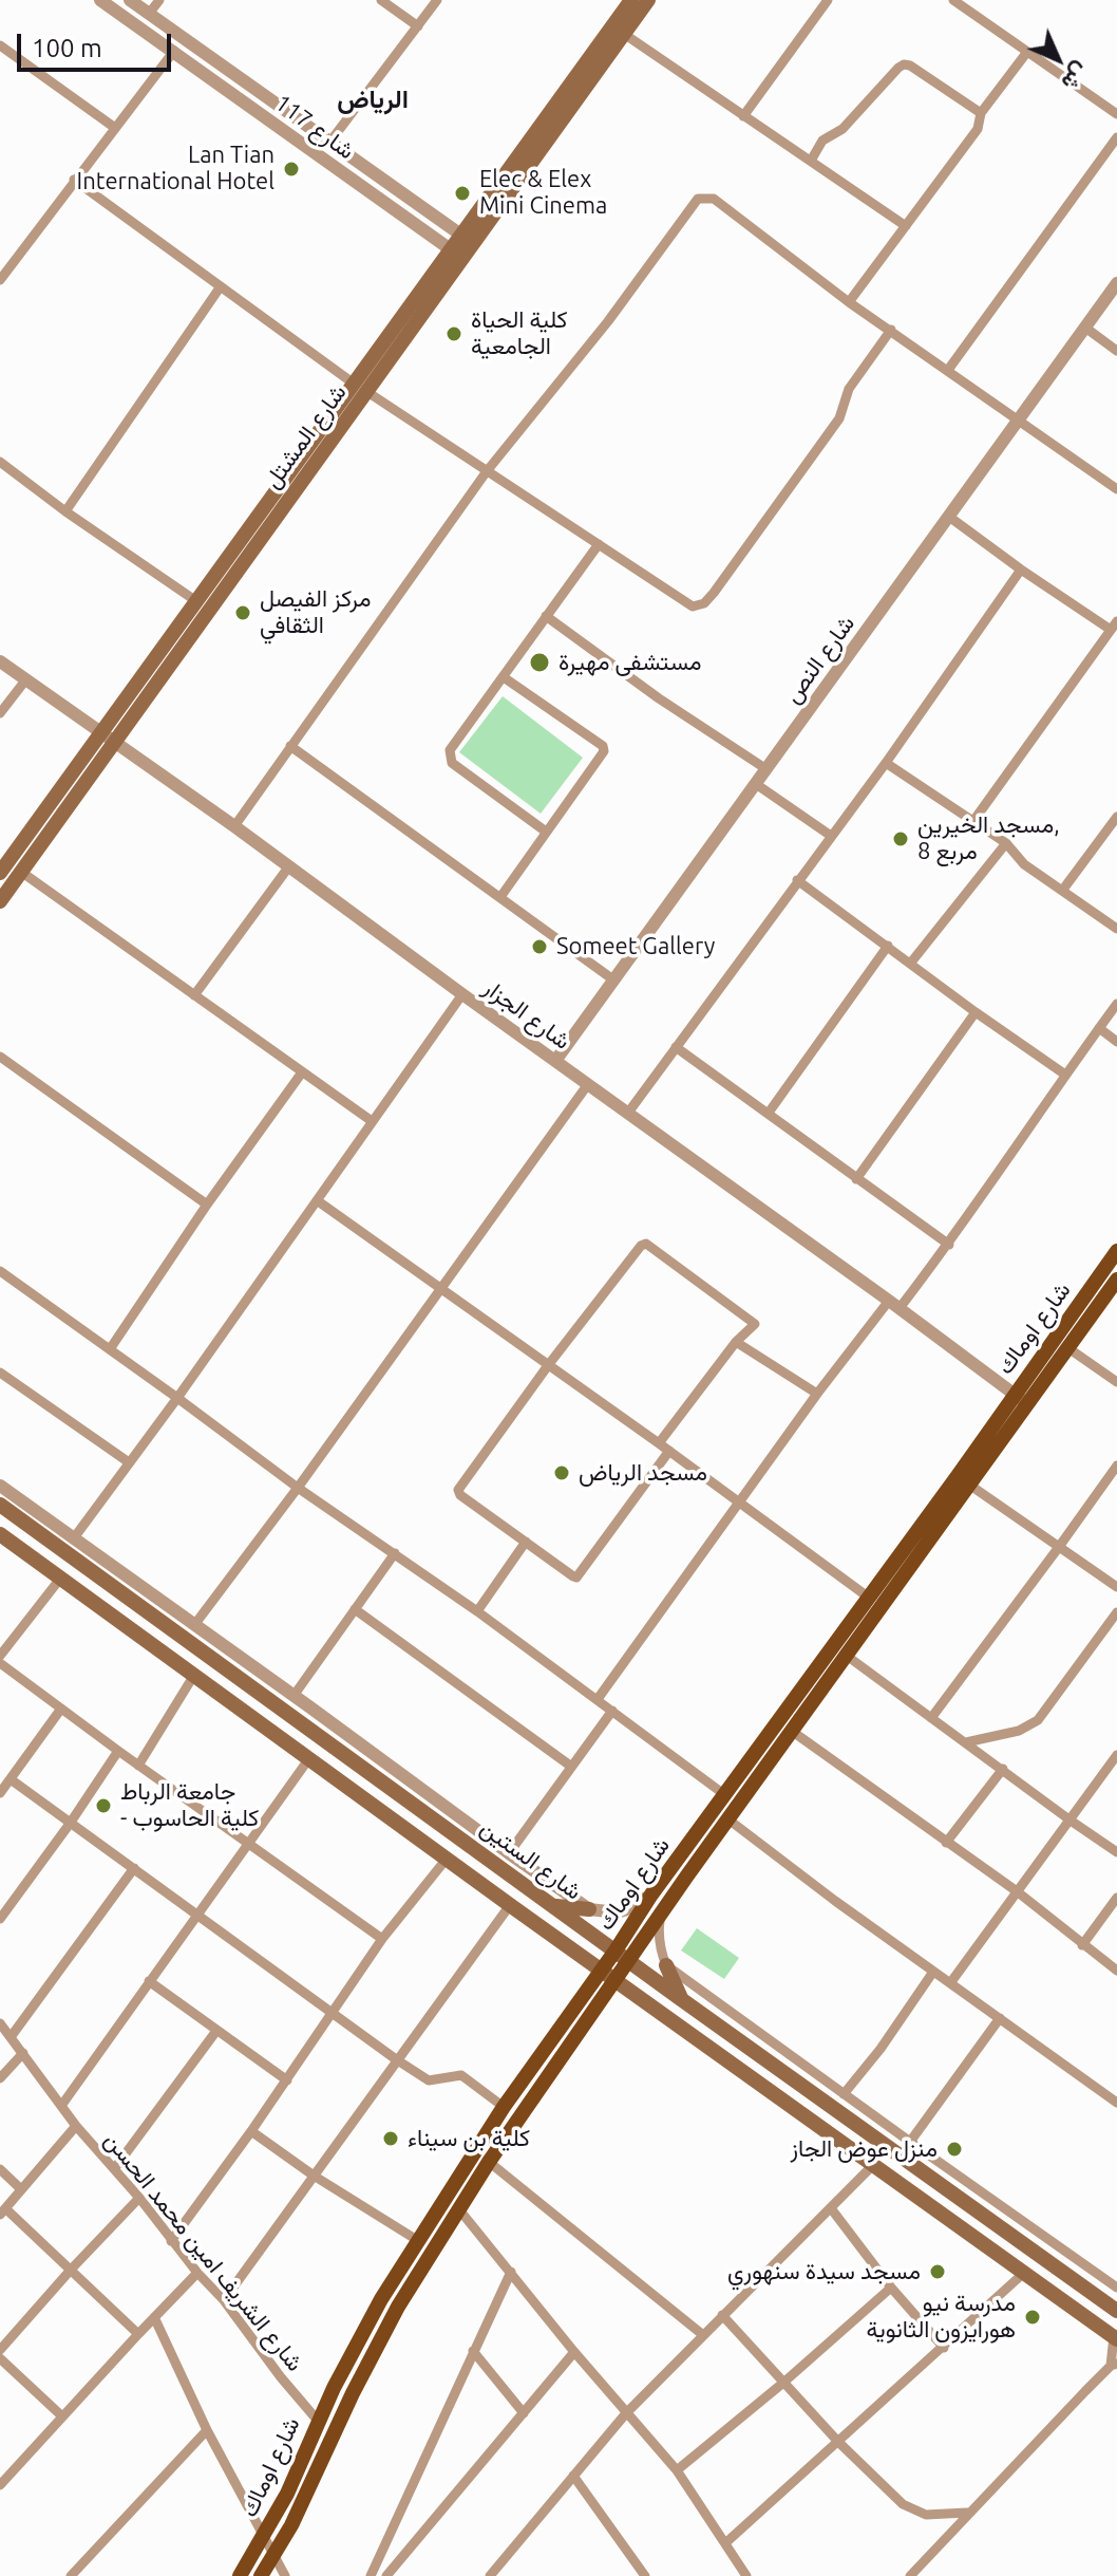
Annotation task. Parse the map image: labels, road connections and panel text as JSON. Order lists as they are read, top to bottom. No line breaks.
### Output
{"streets":{"main road":["شارع المشتل","شارع اوماك","شارع الستين"],"street":["شارع 117","شارع النص","شارع الجزار","شارع الشريف امين محمد الحسن"]},"crossings":[["شارع 117","شارع المشتل"],["شارع المشتل","شارع الجزار"],["شارع النص","شارع الجزار"],["شارع الجزار","شارع اوماك"],["شارع اوماك","شارع الستين"],["شارع اوماك","شارع الشريف امين محمد الحسن"]],"districts":["الرياض"],"places":["Lan Tian International Hotel","Elec & Elex Mini Cinema","كلية الحياة الجامعية","مركز الفيصل الثقافي","مستشفى مهيرة","مسجد الخيرين, مربع 8","Someet Gallery","مسجد الرياض","جامعة الرباط - كلية الحاسوب","كلية بن سيناء","منزل عوض الجاز","مسجد سيدة سنهوري","مدرسة نيو هورايزون الثانوية"],"scale_bar":"100 m","north":"bottom right"}
